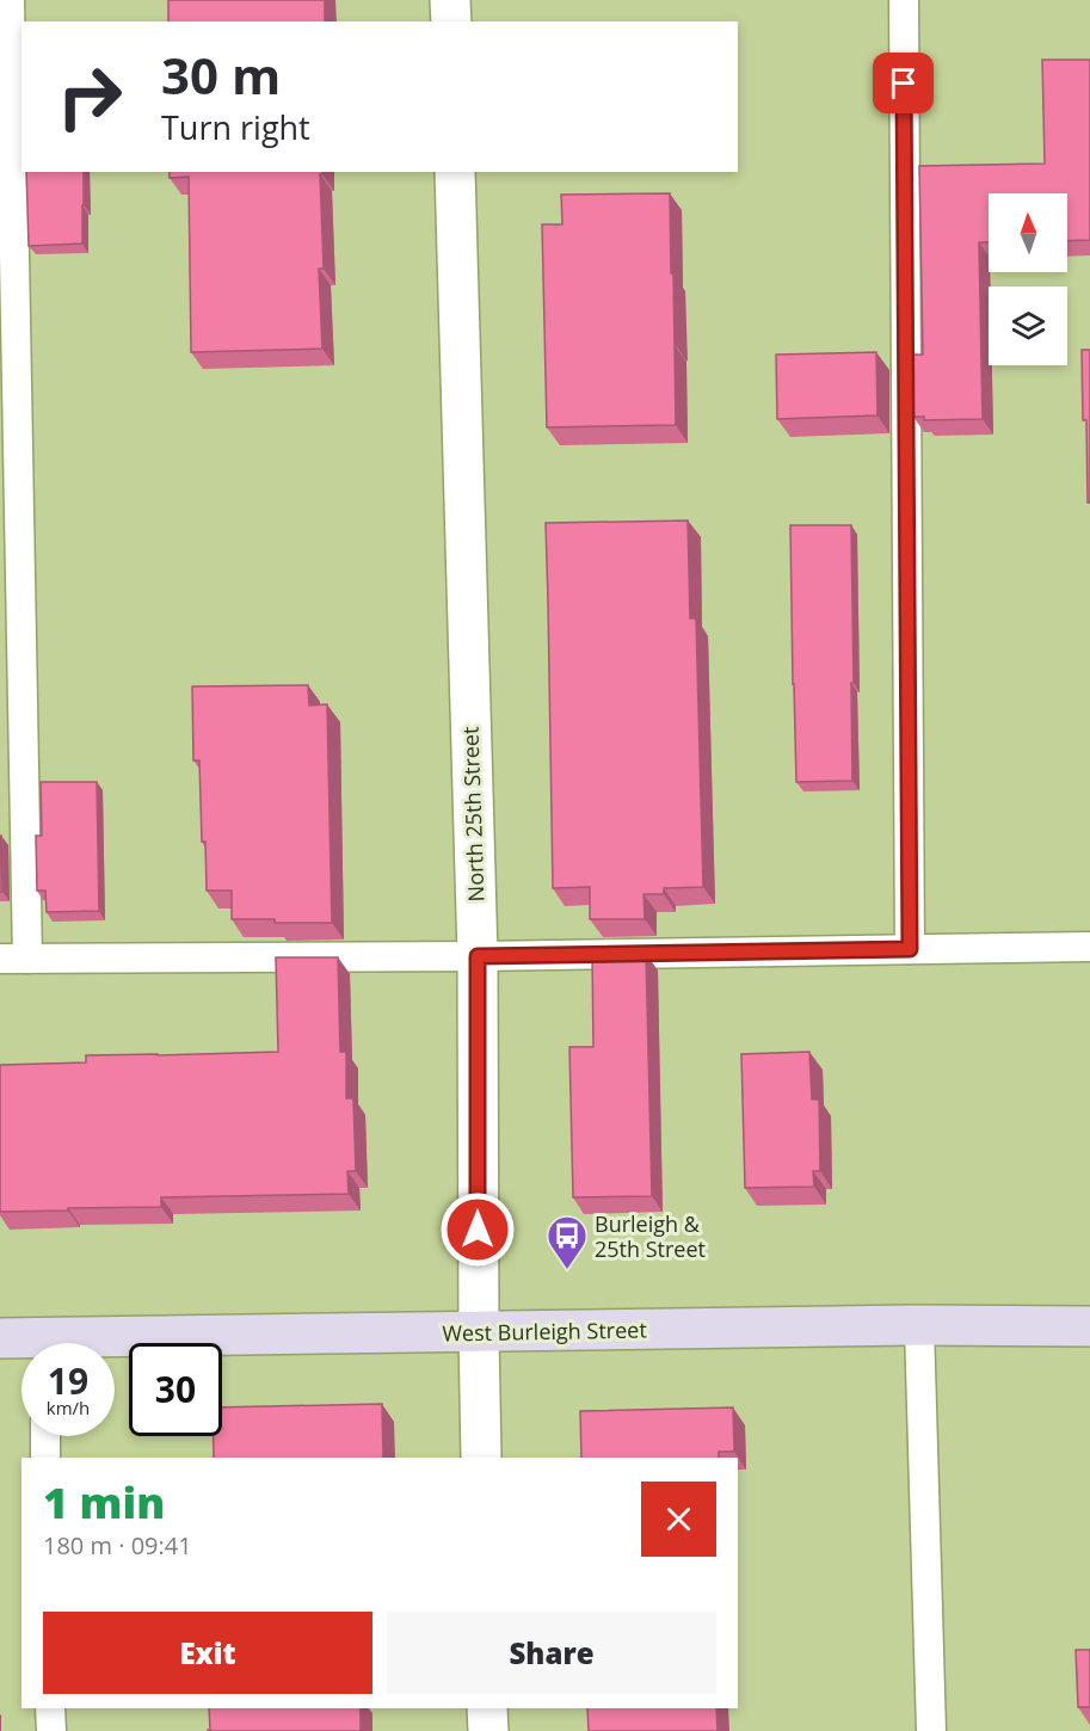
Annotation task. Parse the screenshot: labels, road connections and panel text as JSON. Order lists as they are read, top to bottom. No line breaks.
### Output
{"streets":{"main road":["West Burleigh Street"],"street":["North 25th Street"]},"crossings":[["North 25th Street","West Burleigh Street"]],"places":{"bus stop":["Burleigh & 25th Street"]},"north":"top","page":{"turn":["30 m","Turn right"],"speed":"19 km/h","limit":"30","heading":["1 min","180 m · 09:41"],"buttons":["Exit","Share"]}}
